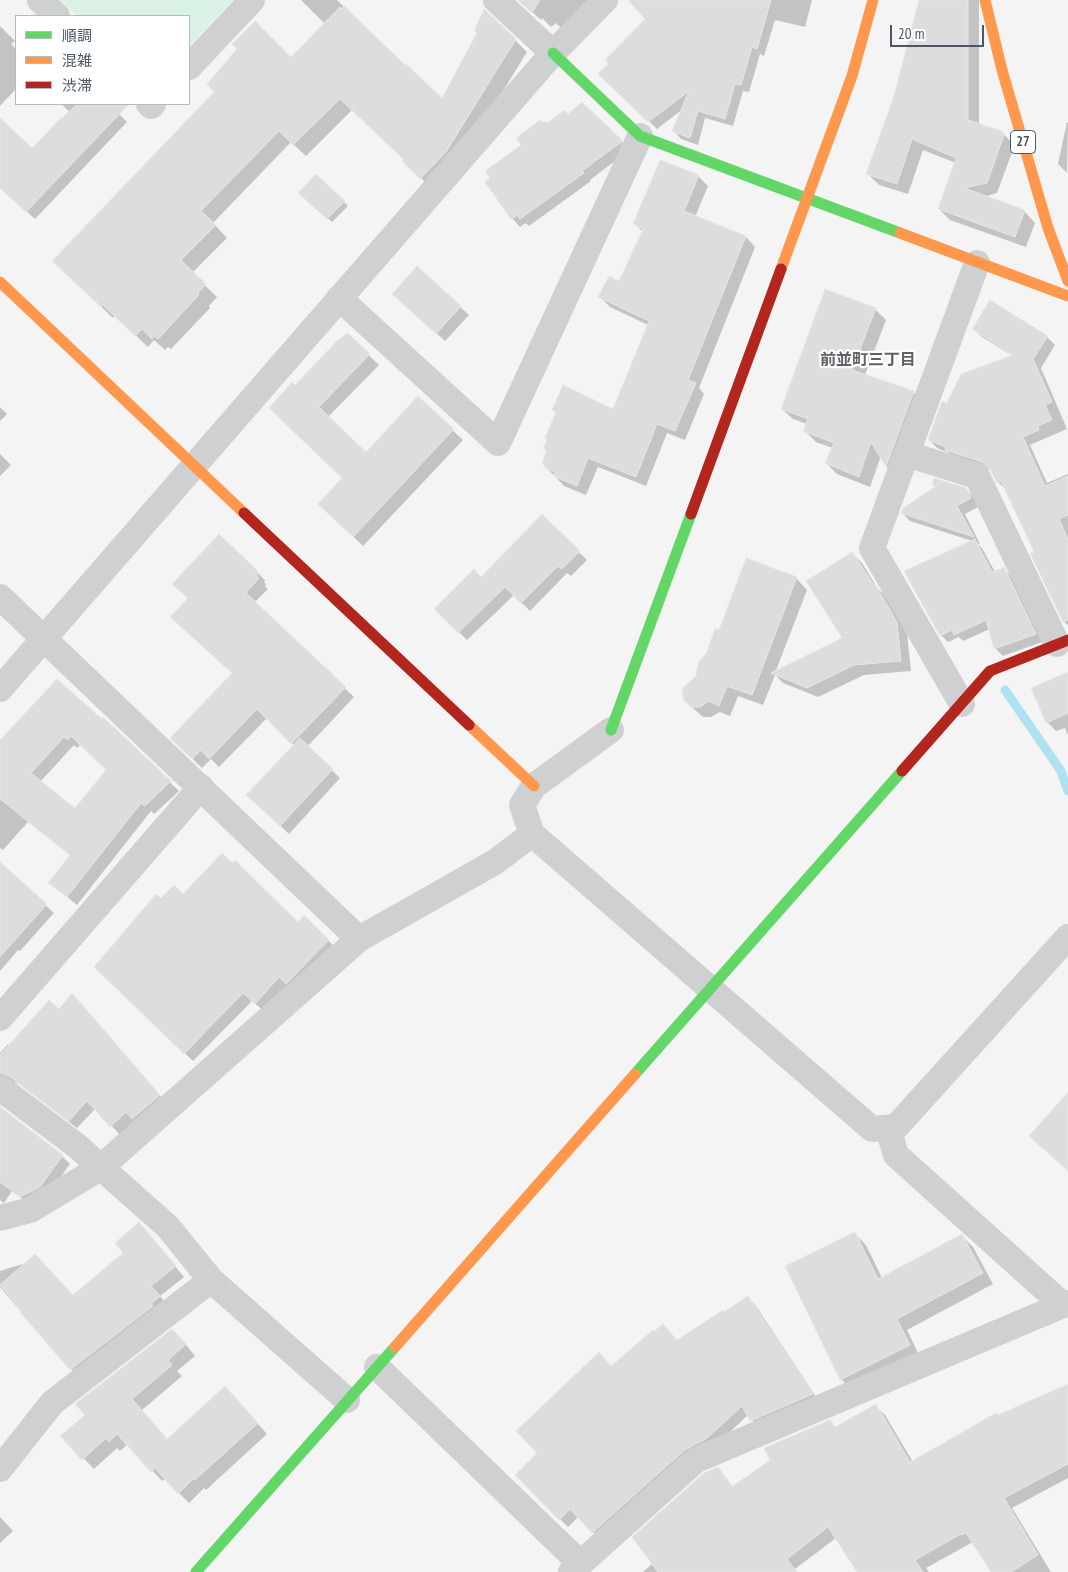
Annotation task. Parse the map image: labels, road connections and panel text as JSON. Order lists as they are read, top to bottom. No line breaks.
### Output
{"streets":{"street":["27"]},"districts":["前並町三丁目"],"legend":["順調","混雑","渋滞"],"scale_bar":"20 m"}
